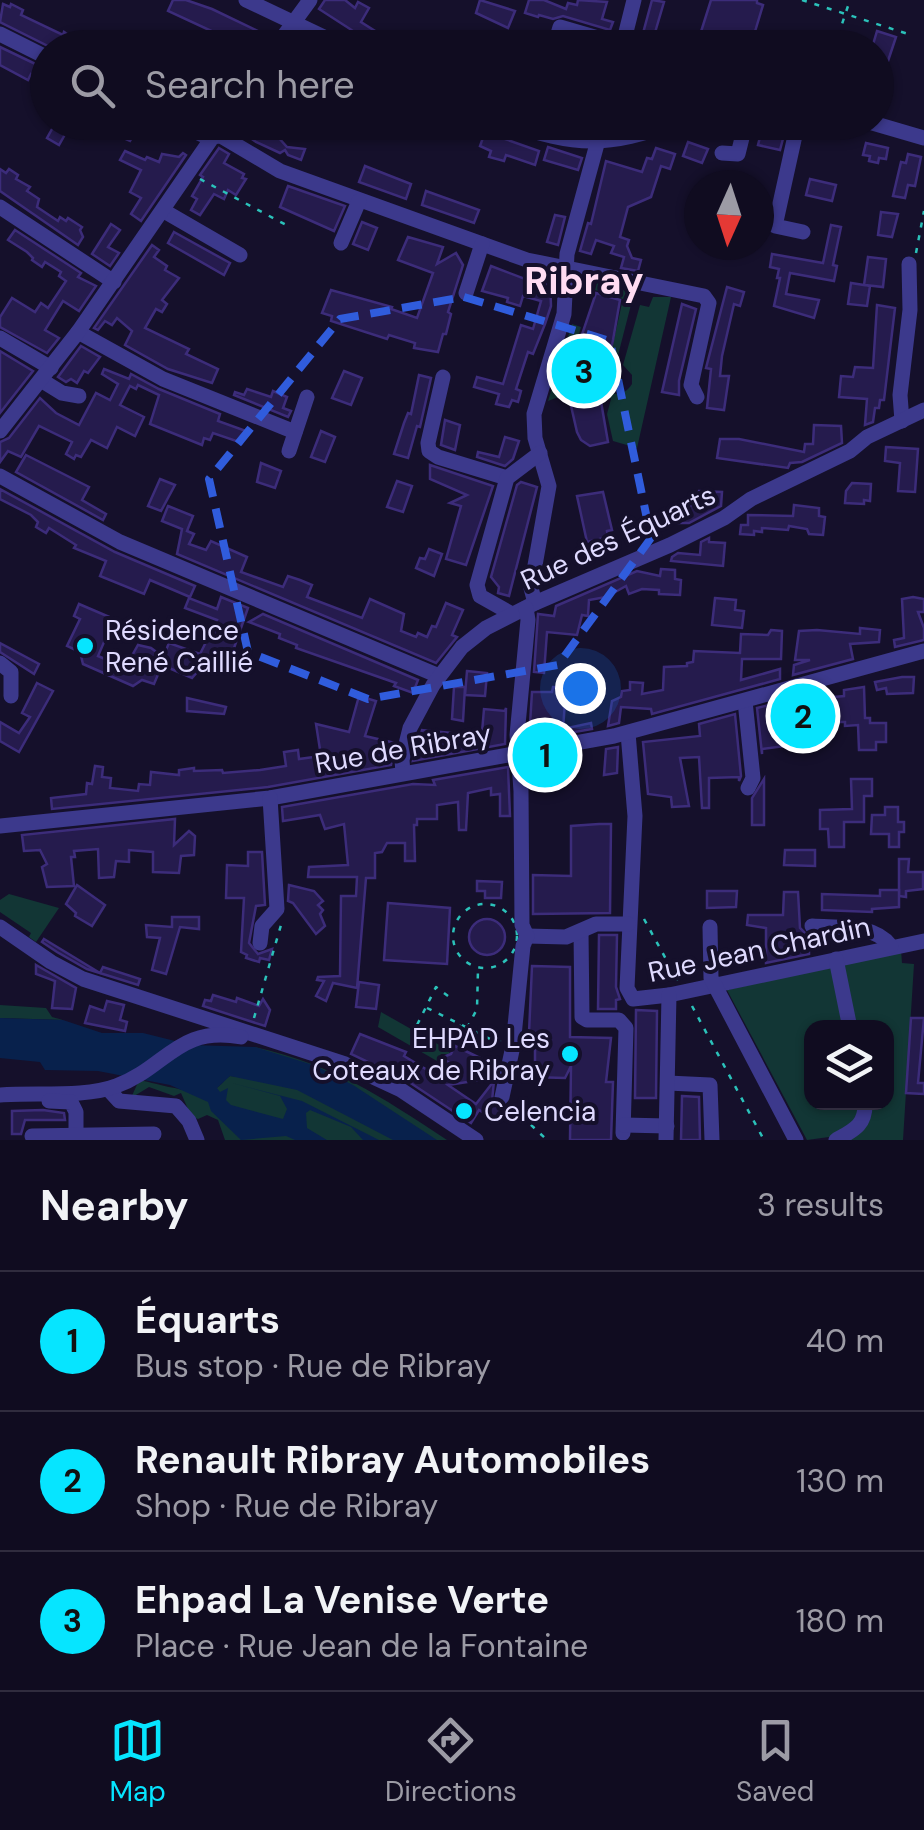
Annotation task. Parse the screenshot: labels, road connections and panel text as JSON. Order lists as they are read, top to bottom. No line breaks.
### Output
{"streets":{"street":["Rue des Équarts","Rue de Ribray","Rue Jean Chardin"]},"crossings":[["Rue des Équarts","Rue de Ribray"],["Rue de Ribray","Rue Jean Chardin"]],"districts":["Ribray"],"places":["Résidence René Caillié","EHPAD Les Coteaux de Ribray","Celencia"],"north":"bottom","page":{"search":"Search here","pins":["3","2","1"],"heading":["Nearby","3 results"],"list":[{"mark":"1","name":"Équarts","note":"Bus stop · Rue de Ribray","value":"40 m"},{"mark":"2","name":"Renault Ribray Automobiles","note":"Shop · Rue de Ribray","value":"130 m"},{"mark":"3","name":"Ehpad La Venise Verte","note":"Place · Rue Jean de la Fontaine","value":"180 m"}],"nav":["Map","Directions","Saved"]}}
